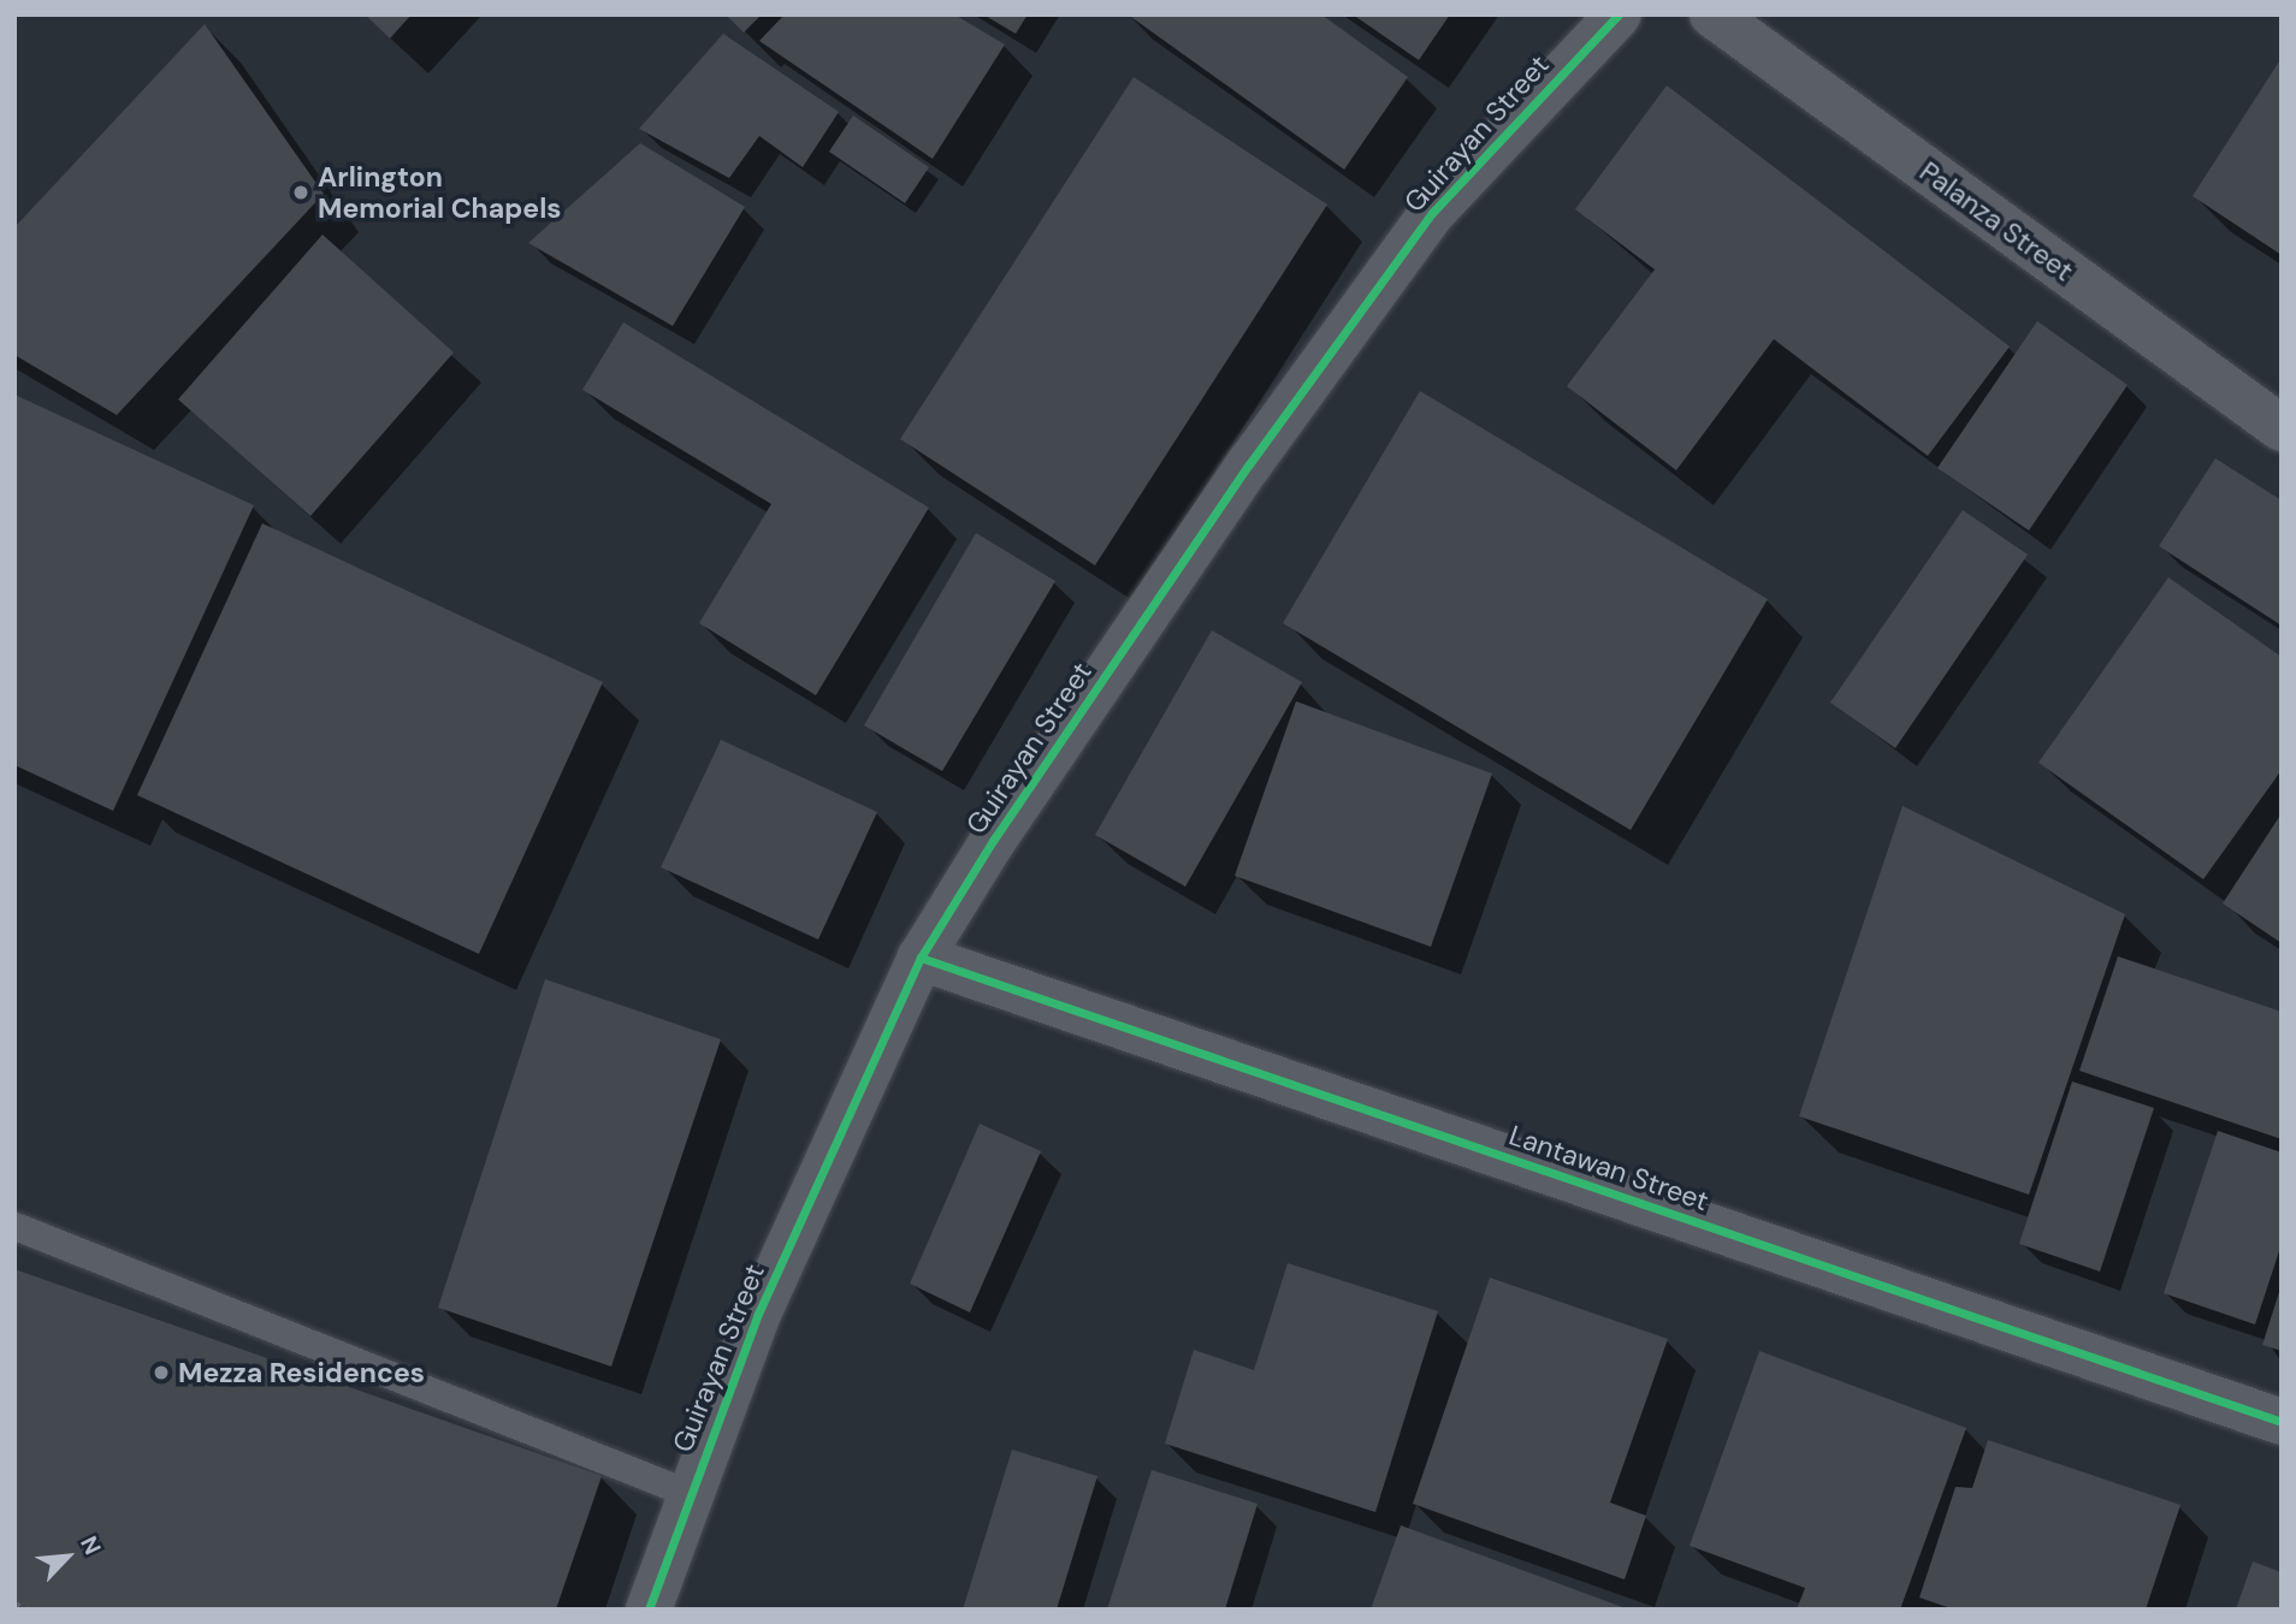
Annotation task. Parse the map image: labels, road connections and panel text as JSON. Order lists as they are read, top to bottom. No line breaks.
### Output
{"streets":{"street":["Guirayan Street","Palanza Street","Lantawan Street"]},"crossings":[["Guirayan Street","Lantawan Street"]],"places":["Arlington Memorial Chapels","Mezza Residences"],"north":"top right"}
